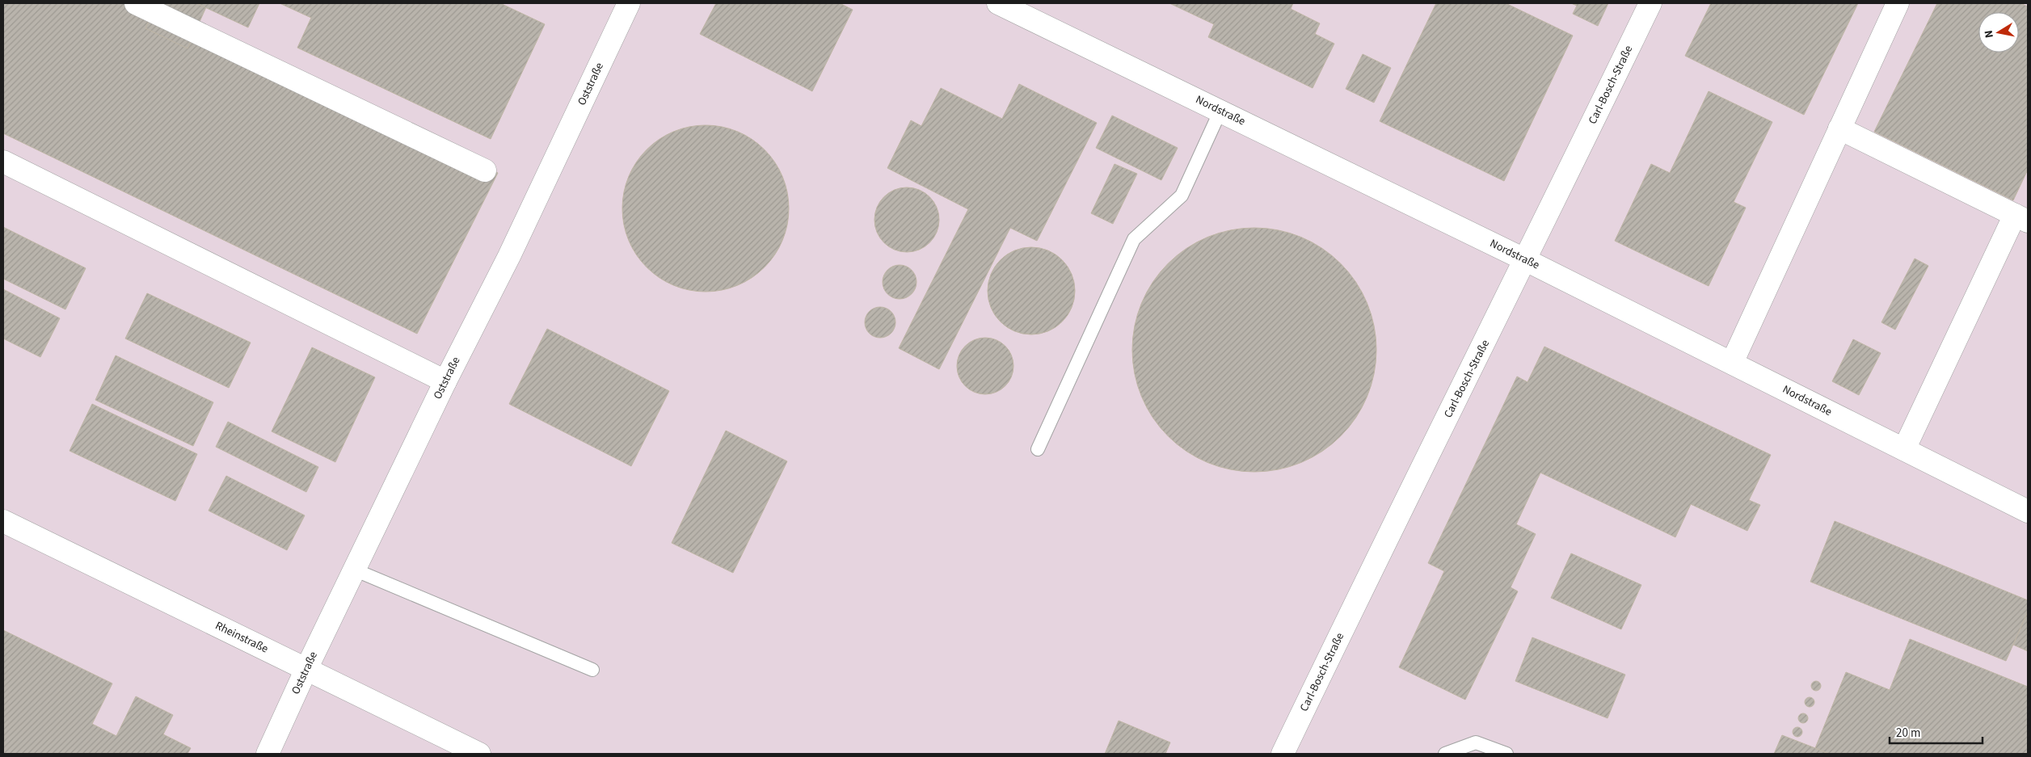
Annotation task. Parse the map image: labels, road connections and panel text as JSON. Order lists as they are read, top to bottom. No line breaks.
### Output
{"streets":{"street":["Oststraße","Carl-Bosch-Straße","Nordstraße","Rheinstraße"]},"crossings":[["Oststraße","Rheinstraße"],["Carl-Bosch-Straße","Nordstraße"]],"scale_bar":"20 m","north":"left"}
